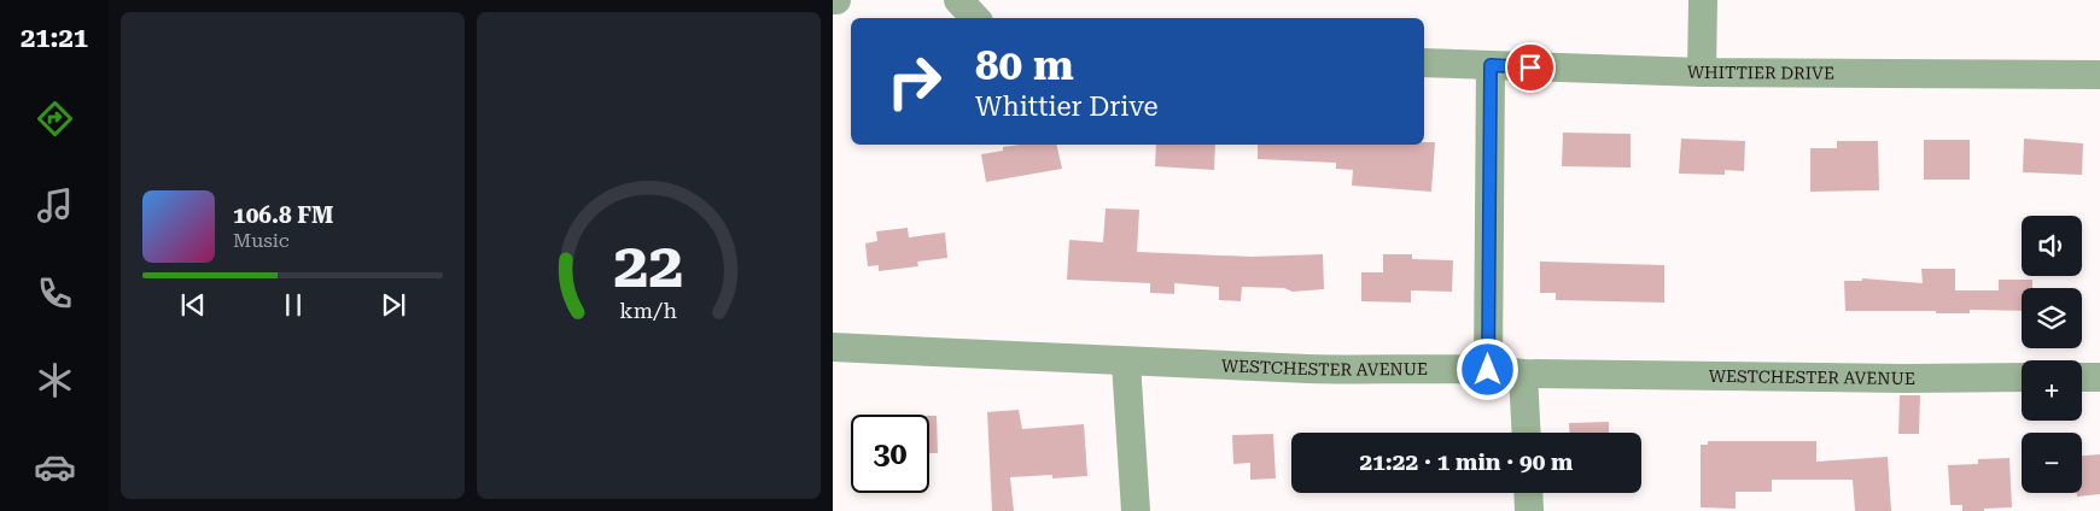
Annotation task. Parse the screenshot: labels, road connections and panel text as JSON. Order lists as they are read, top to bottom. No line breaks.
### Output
{"streets":{"street":["WHITTIER DRIVE","WESTCHESTER AVENUE"]},"page":{"tabs":"21:21","turn":["80 m","Whittier Drive"],"song":["106.8 FM","Music"],"map_buttons":["+","−"],"limit":"30","trip":"21:22 · 1 min · 90 m","gauge":["22","km/h"]}}
